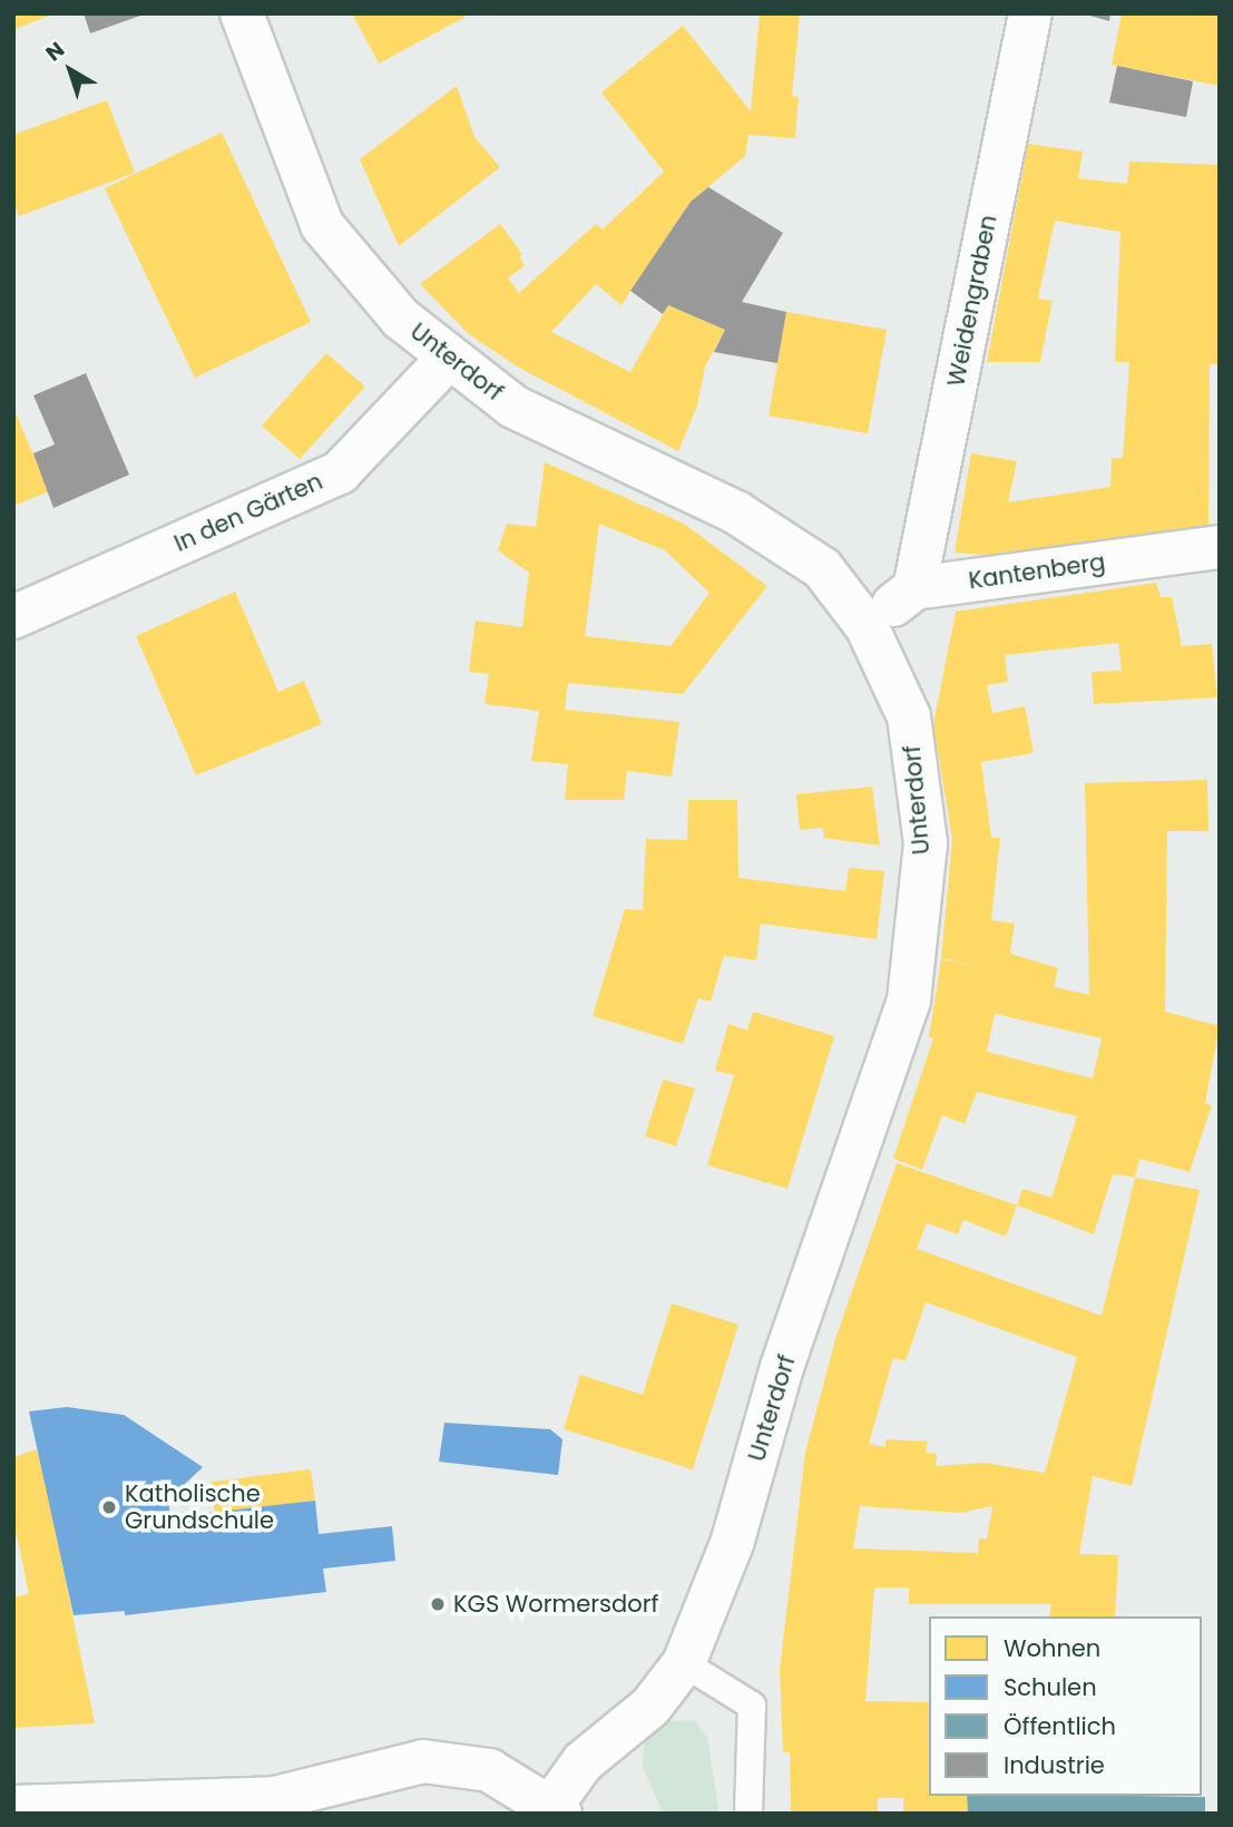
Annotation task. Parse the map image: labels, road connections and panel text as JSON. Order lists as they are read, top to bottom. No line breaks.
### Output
{"streets":{"street":["Weidengraben","Unterdorf","In den Gärten","Kantenberg"]},"crossings":[["Weidengraben","Kantenberg"],["Unterdorf","In den Gärten"]],"places":["Katholische Grundschule","KGS Wormersdorf"],"legend":["Wohnen","Schulen","Öffentlich","Industrie"],"north":"top left"}
